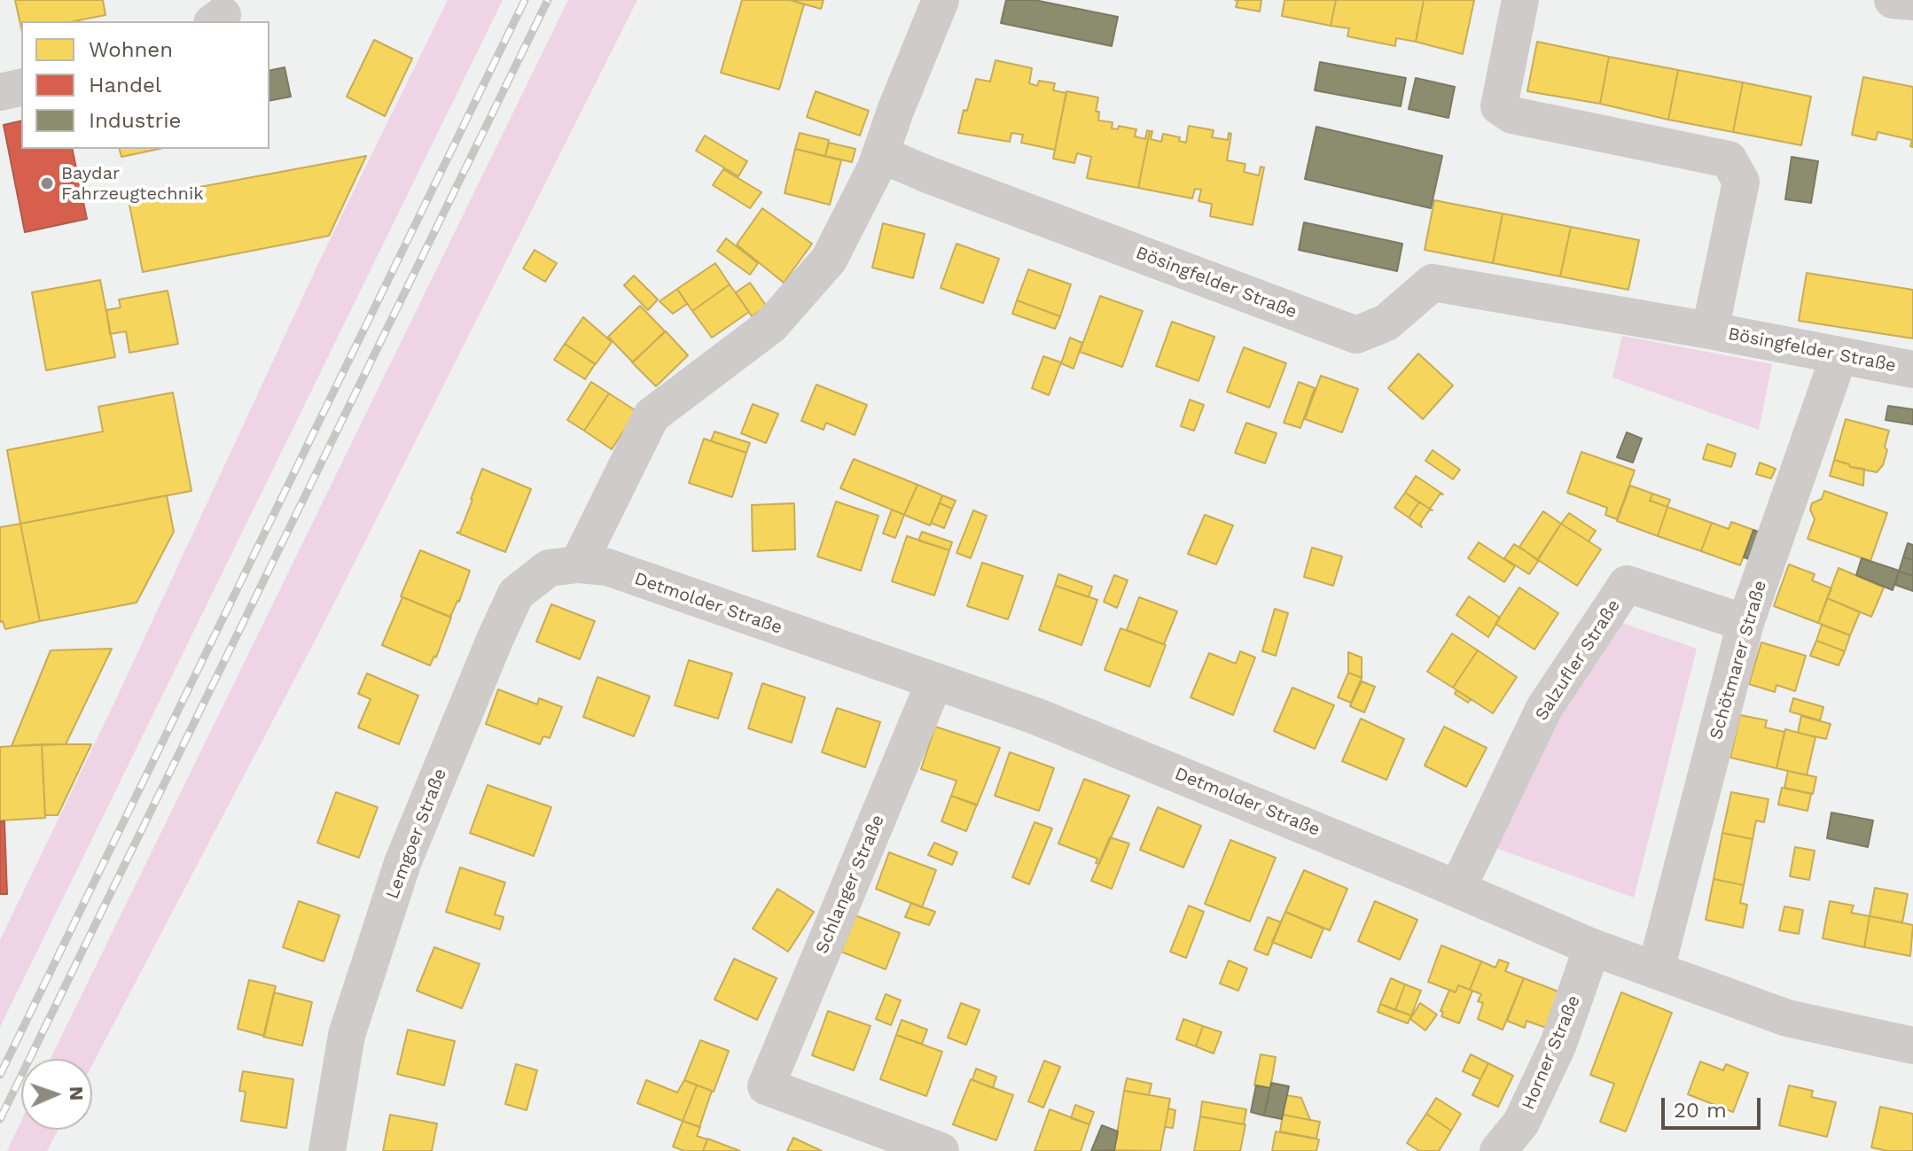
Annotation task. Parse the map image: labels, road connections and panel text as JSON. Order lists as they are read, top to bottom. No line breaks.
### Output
{"streets":{"street":["Bösingfelder Straße","Detmolder Straße","Salzufler Straße","Schötmarer Straße","Lemgoer Straße","Schlanger Straße","Horner Straße"]},"crossings":[["Bösingfelder Straße","Schötmarer Straße"],["Detmolder Straße","Salzufler Straße"],["Detmolder Straße","Schötmarer Straße"],["Detmolder Straße","Lemgoer Straße"],["Detmolder Straße","Schlanger Straße"],["Detmolder Straße","Horner Straße"],["Salzufler Straße","Schötmarer Straße"]],"places":["Baydar Fahrzeugtechnik"],"legend":["Wohnen","Handel","Industrie"],"scale_bar":"20 m","north":"right"}
